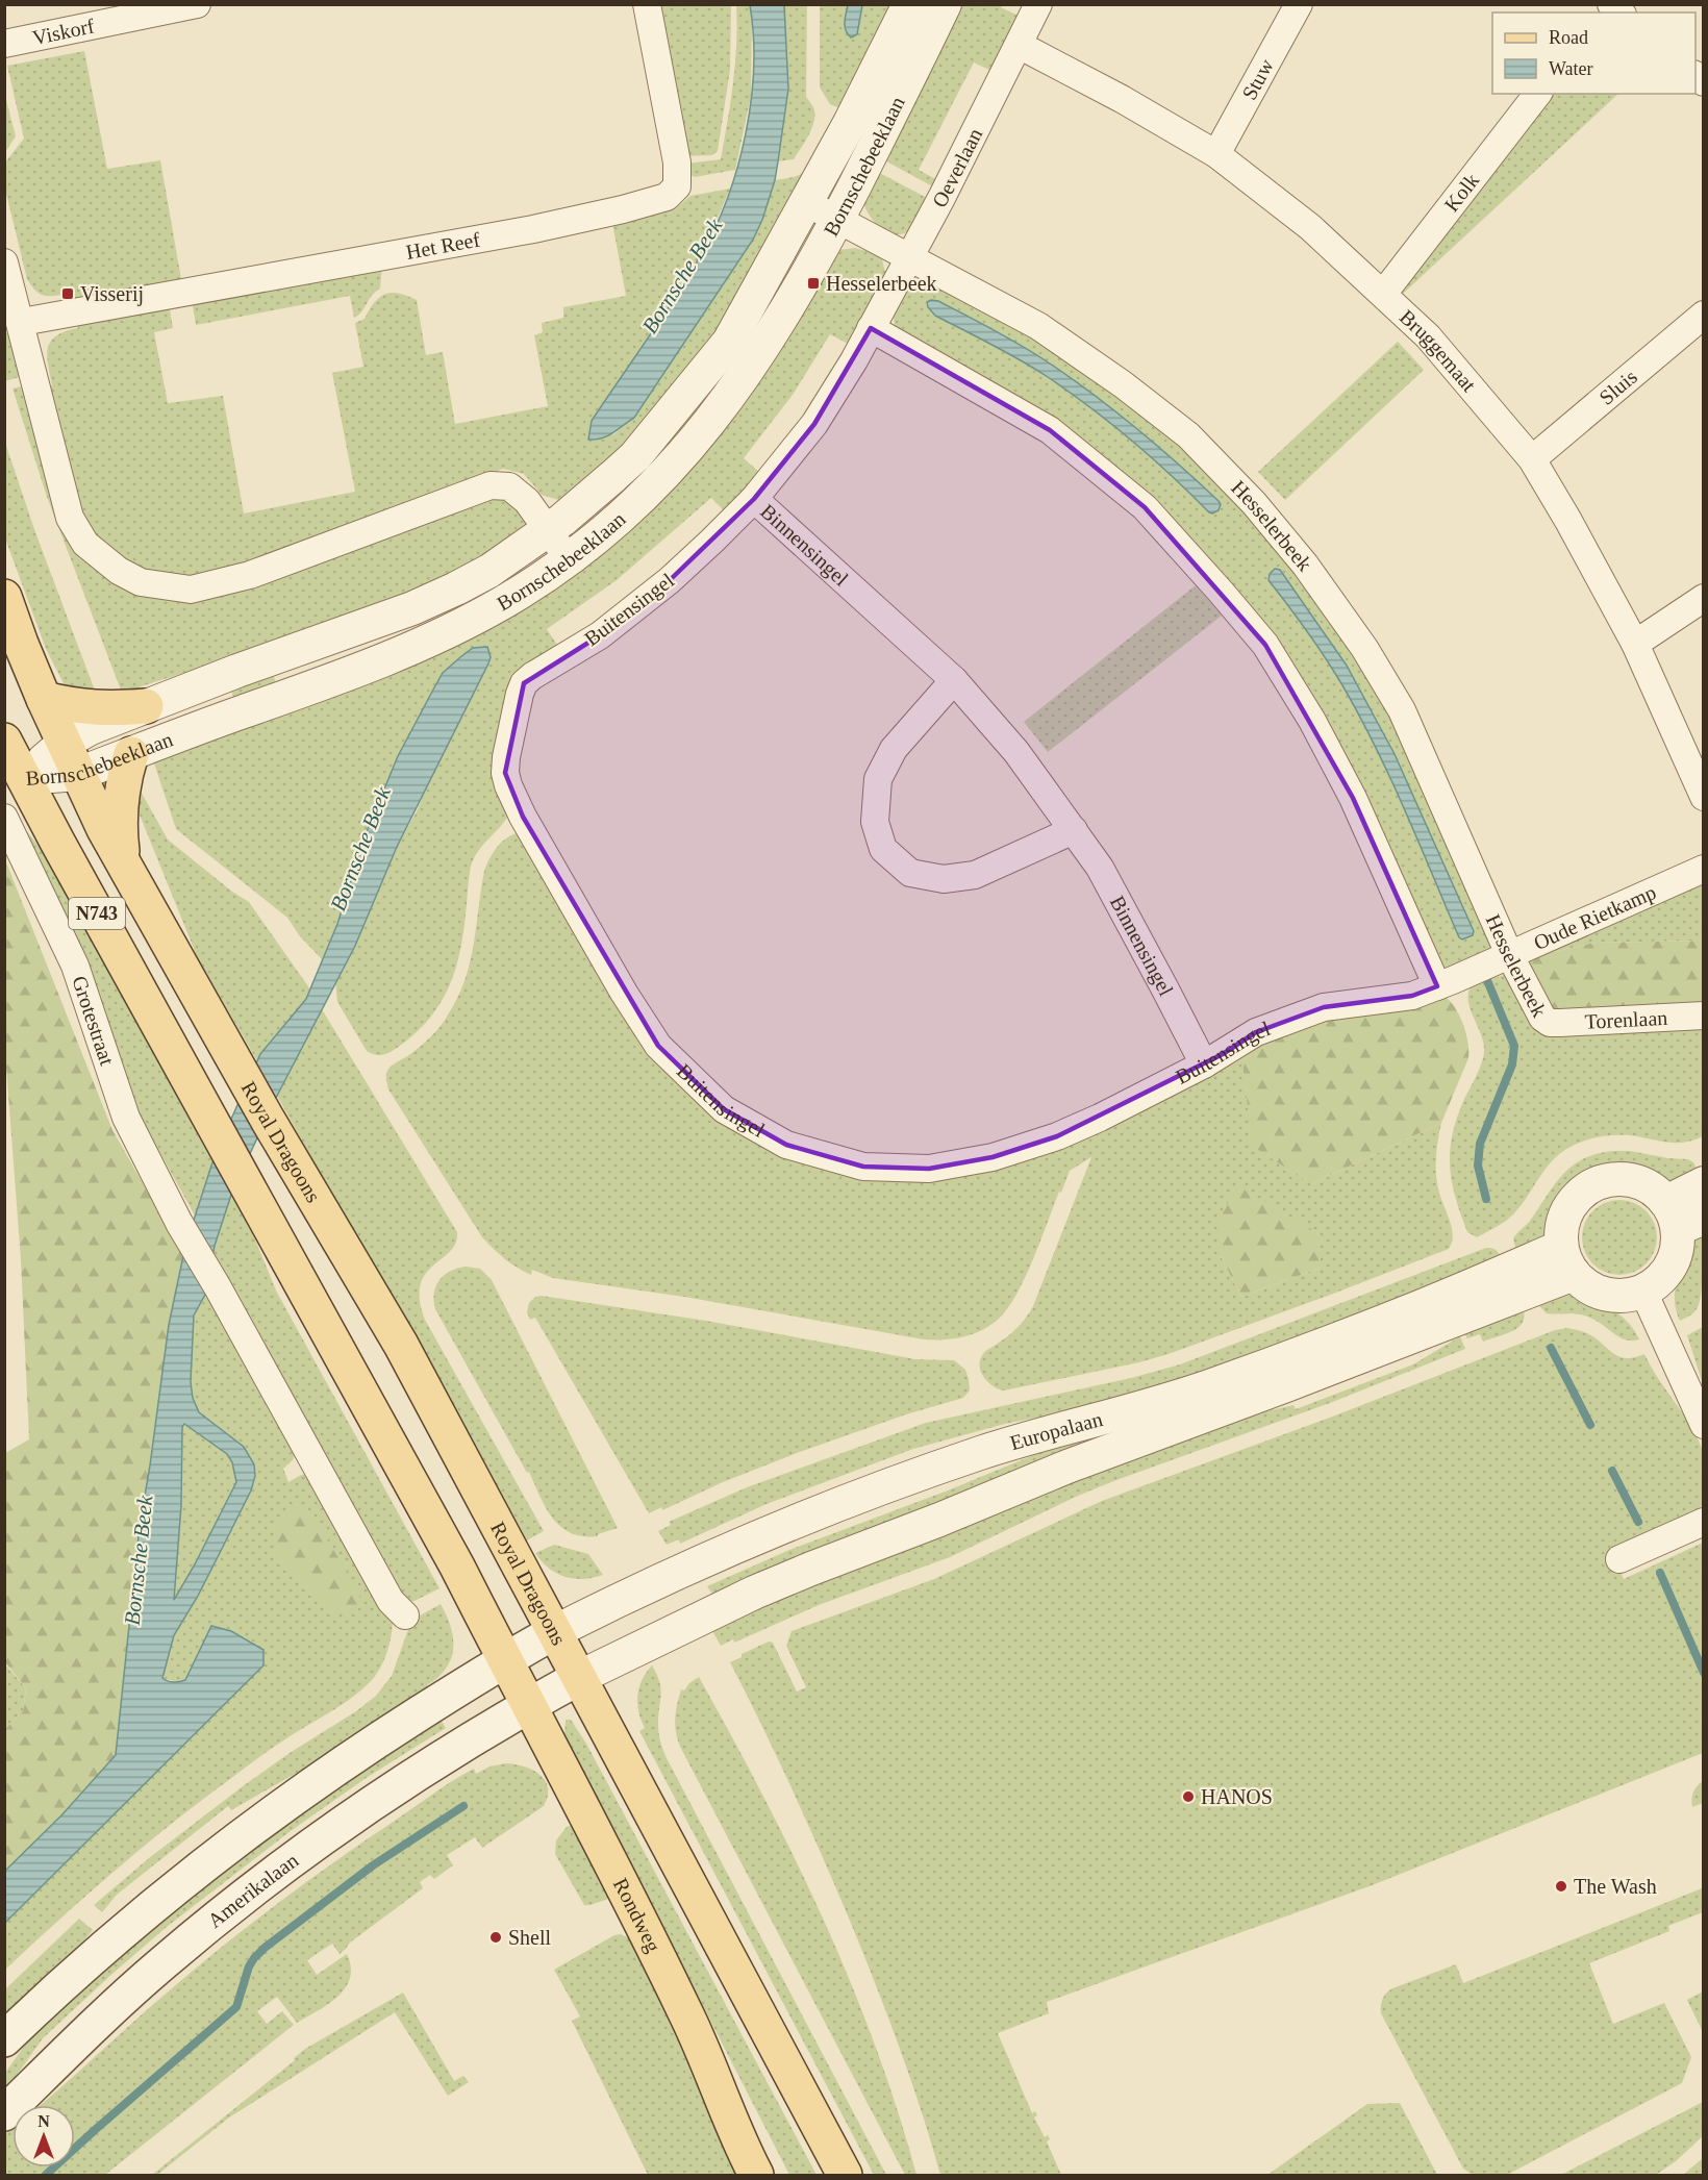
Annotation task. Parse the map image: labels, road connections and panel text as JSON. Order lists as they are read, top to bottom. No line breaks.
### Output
{"streets":{"main road":["N743","Royal Dragoons","Amerikalaan","Rondweg"],"street":["Viskorf","Stuw","Bornschebeeklaan","Oeverlaan","Kolk","Het Reef","Bruggemaat","Sluis","Hesselerbeek","Binnensingel","Buitensingel","Oude Rietkamp","Torenlaan","Grotestraat","Europalaan"]},"crossings":[["Stuw","Bruggemaat"],["Bornschebeeklaan","Hesselerbeek"],["Bornschebeeklaan","N743"],["Bornschebeeklaan","Royal Dragoons"],["Oeverlaan","Bruggemaat"],["Oeverlaan","Hesselerbeek"],["Oeverlaan","Binnensingel"],["Kolk","Bruggemaat"],["Bruggemaat","Sluis"],["Hesselerbeek","Oude Rietkamp"],["Hesselerbeek","Torenlaan"],["Binnensingel","Buitensingel"],["Buitensingel","Oude Rietkamp"],["N743","Rondweg"],["Royal Dragoons","Europalaan"],["Royal Dragoons","Amerikalaan"],["Europalaan","Amerikalaan"],["Amerikalaan","Rondweg"]],"water":["Bornsche Beek"],"places":{"transit":["Hesselerbeek","Visserij"],"other":["HANOS","The Wash","Shell"]},"legend":["Road","Water"],"north":"top"}
